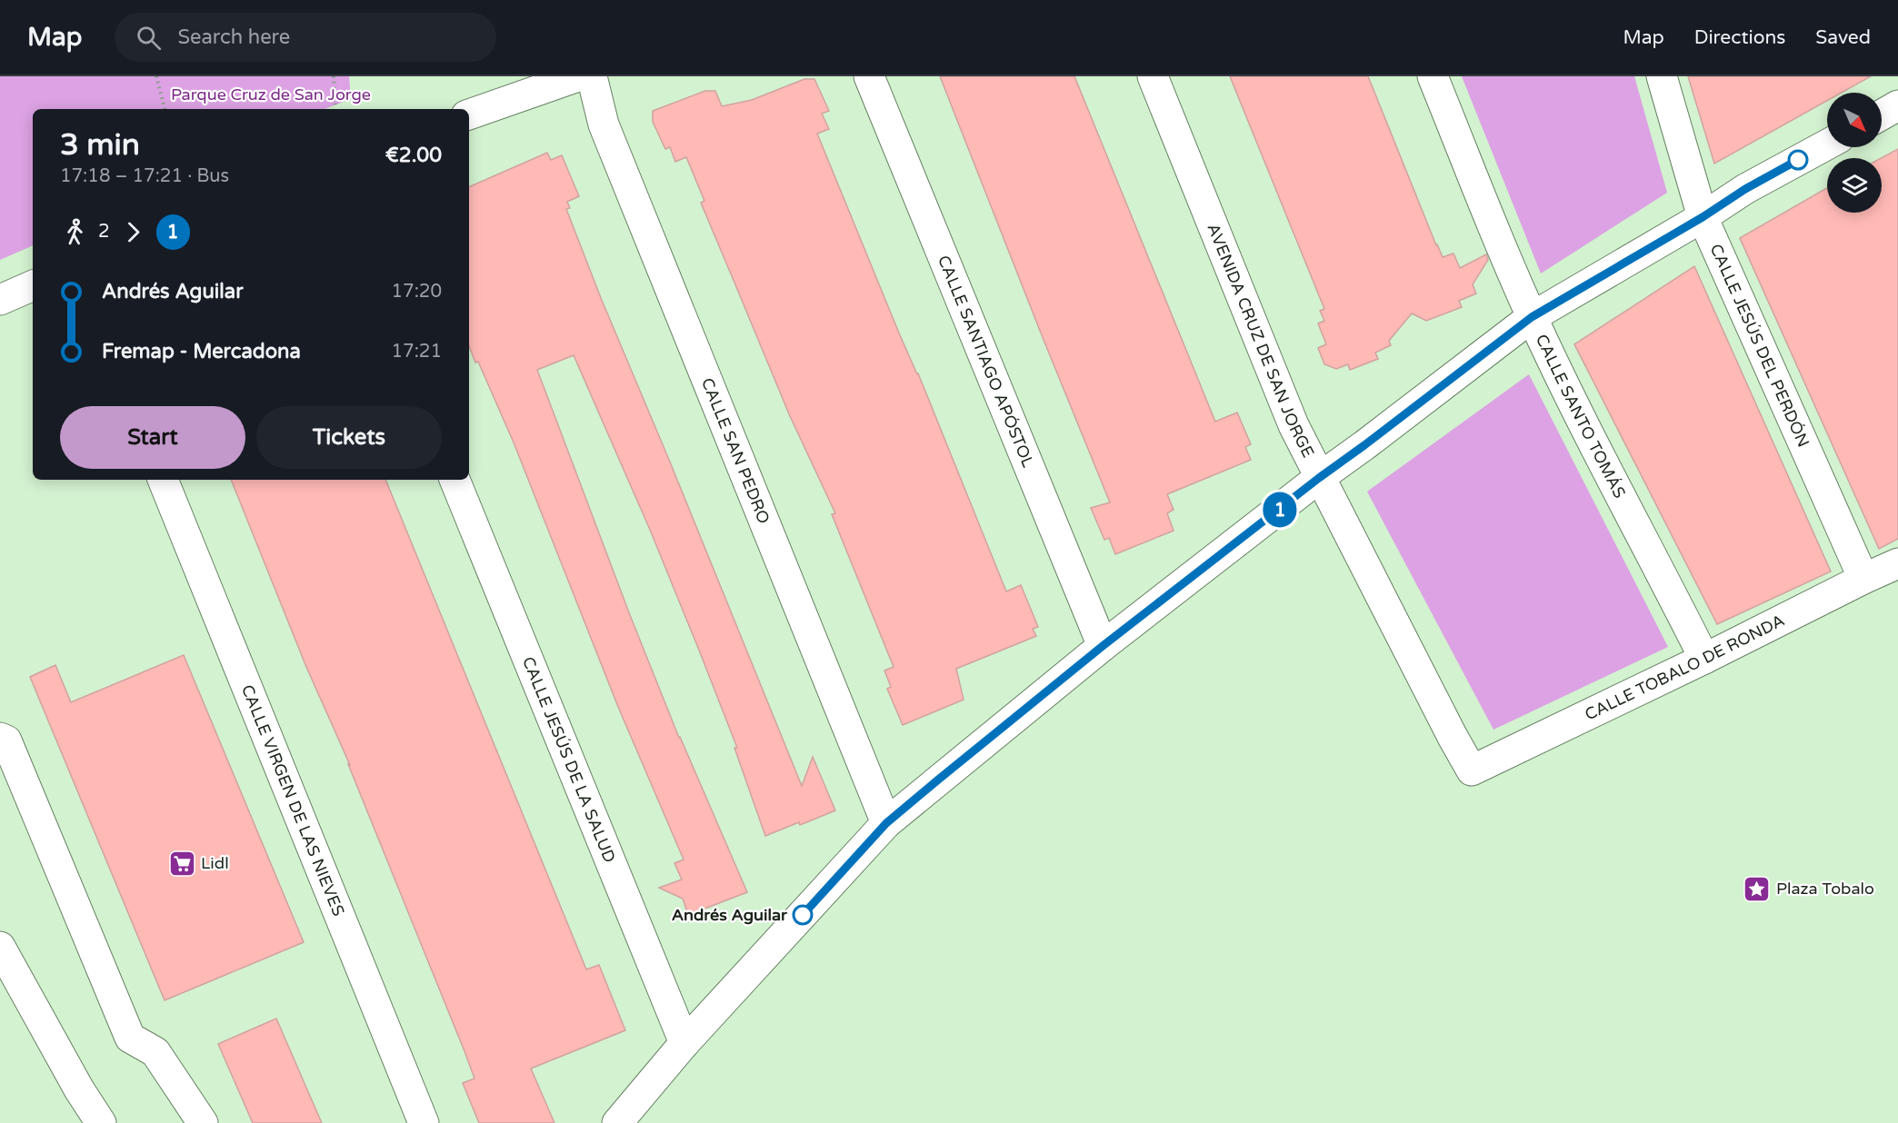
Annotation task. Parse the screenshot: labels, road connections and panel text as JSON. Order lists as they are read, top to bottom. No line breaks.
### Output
{"streets":{"street":["AVENIDA CRUZ DE SAN JORGE","CALLE JESÚS DEL PERDÓN","CALLE SANTIAGO APÓSTOL","CALLE SANTO TOMÁS","CALLE SAN PEDRO","CALLE TOBALO DE RONDA","CALLE JESÚS DE LA SALUD","CALLE VIRGEN DE LAS NIEVES"]},"crossings":[["AVENIDA CRUZ DE SAN JORGE","CALLE TOBALO DE RONDA"],["CALLE JESÚS DEL PERDÓN","CALLE TOBALO DE RONDA"],["CALLE SANTO TOMÁS","CALLE TOBALO DE RONDA"]],"parks":["Parque Cruz de San Jorge"],"places":{"supermarket":["Lidl"],"place":["Plaza Tobalo"],"other":["Andrés Aguilar"]},"lines":["bus line 1"],"north":"bottom right","page":{"header":"Map","search":"Search here","nav":["Map","Directions","Saved"],"on_map":"1","heading":["3 min","17:18 – 17:21 · Bus","€2.00"],"legs":["2","1"],"list":[{"name":"Andrés Aguilar","value":"17:20"},{"name":"Fremap - Mercadona","value":"17:21"}],"buttons":["Start","Tickets"]}}
